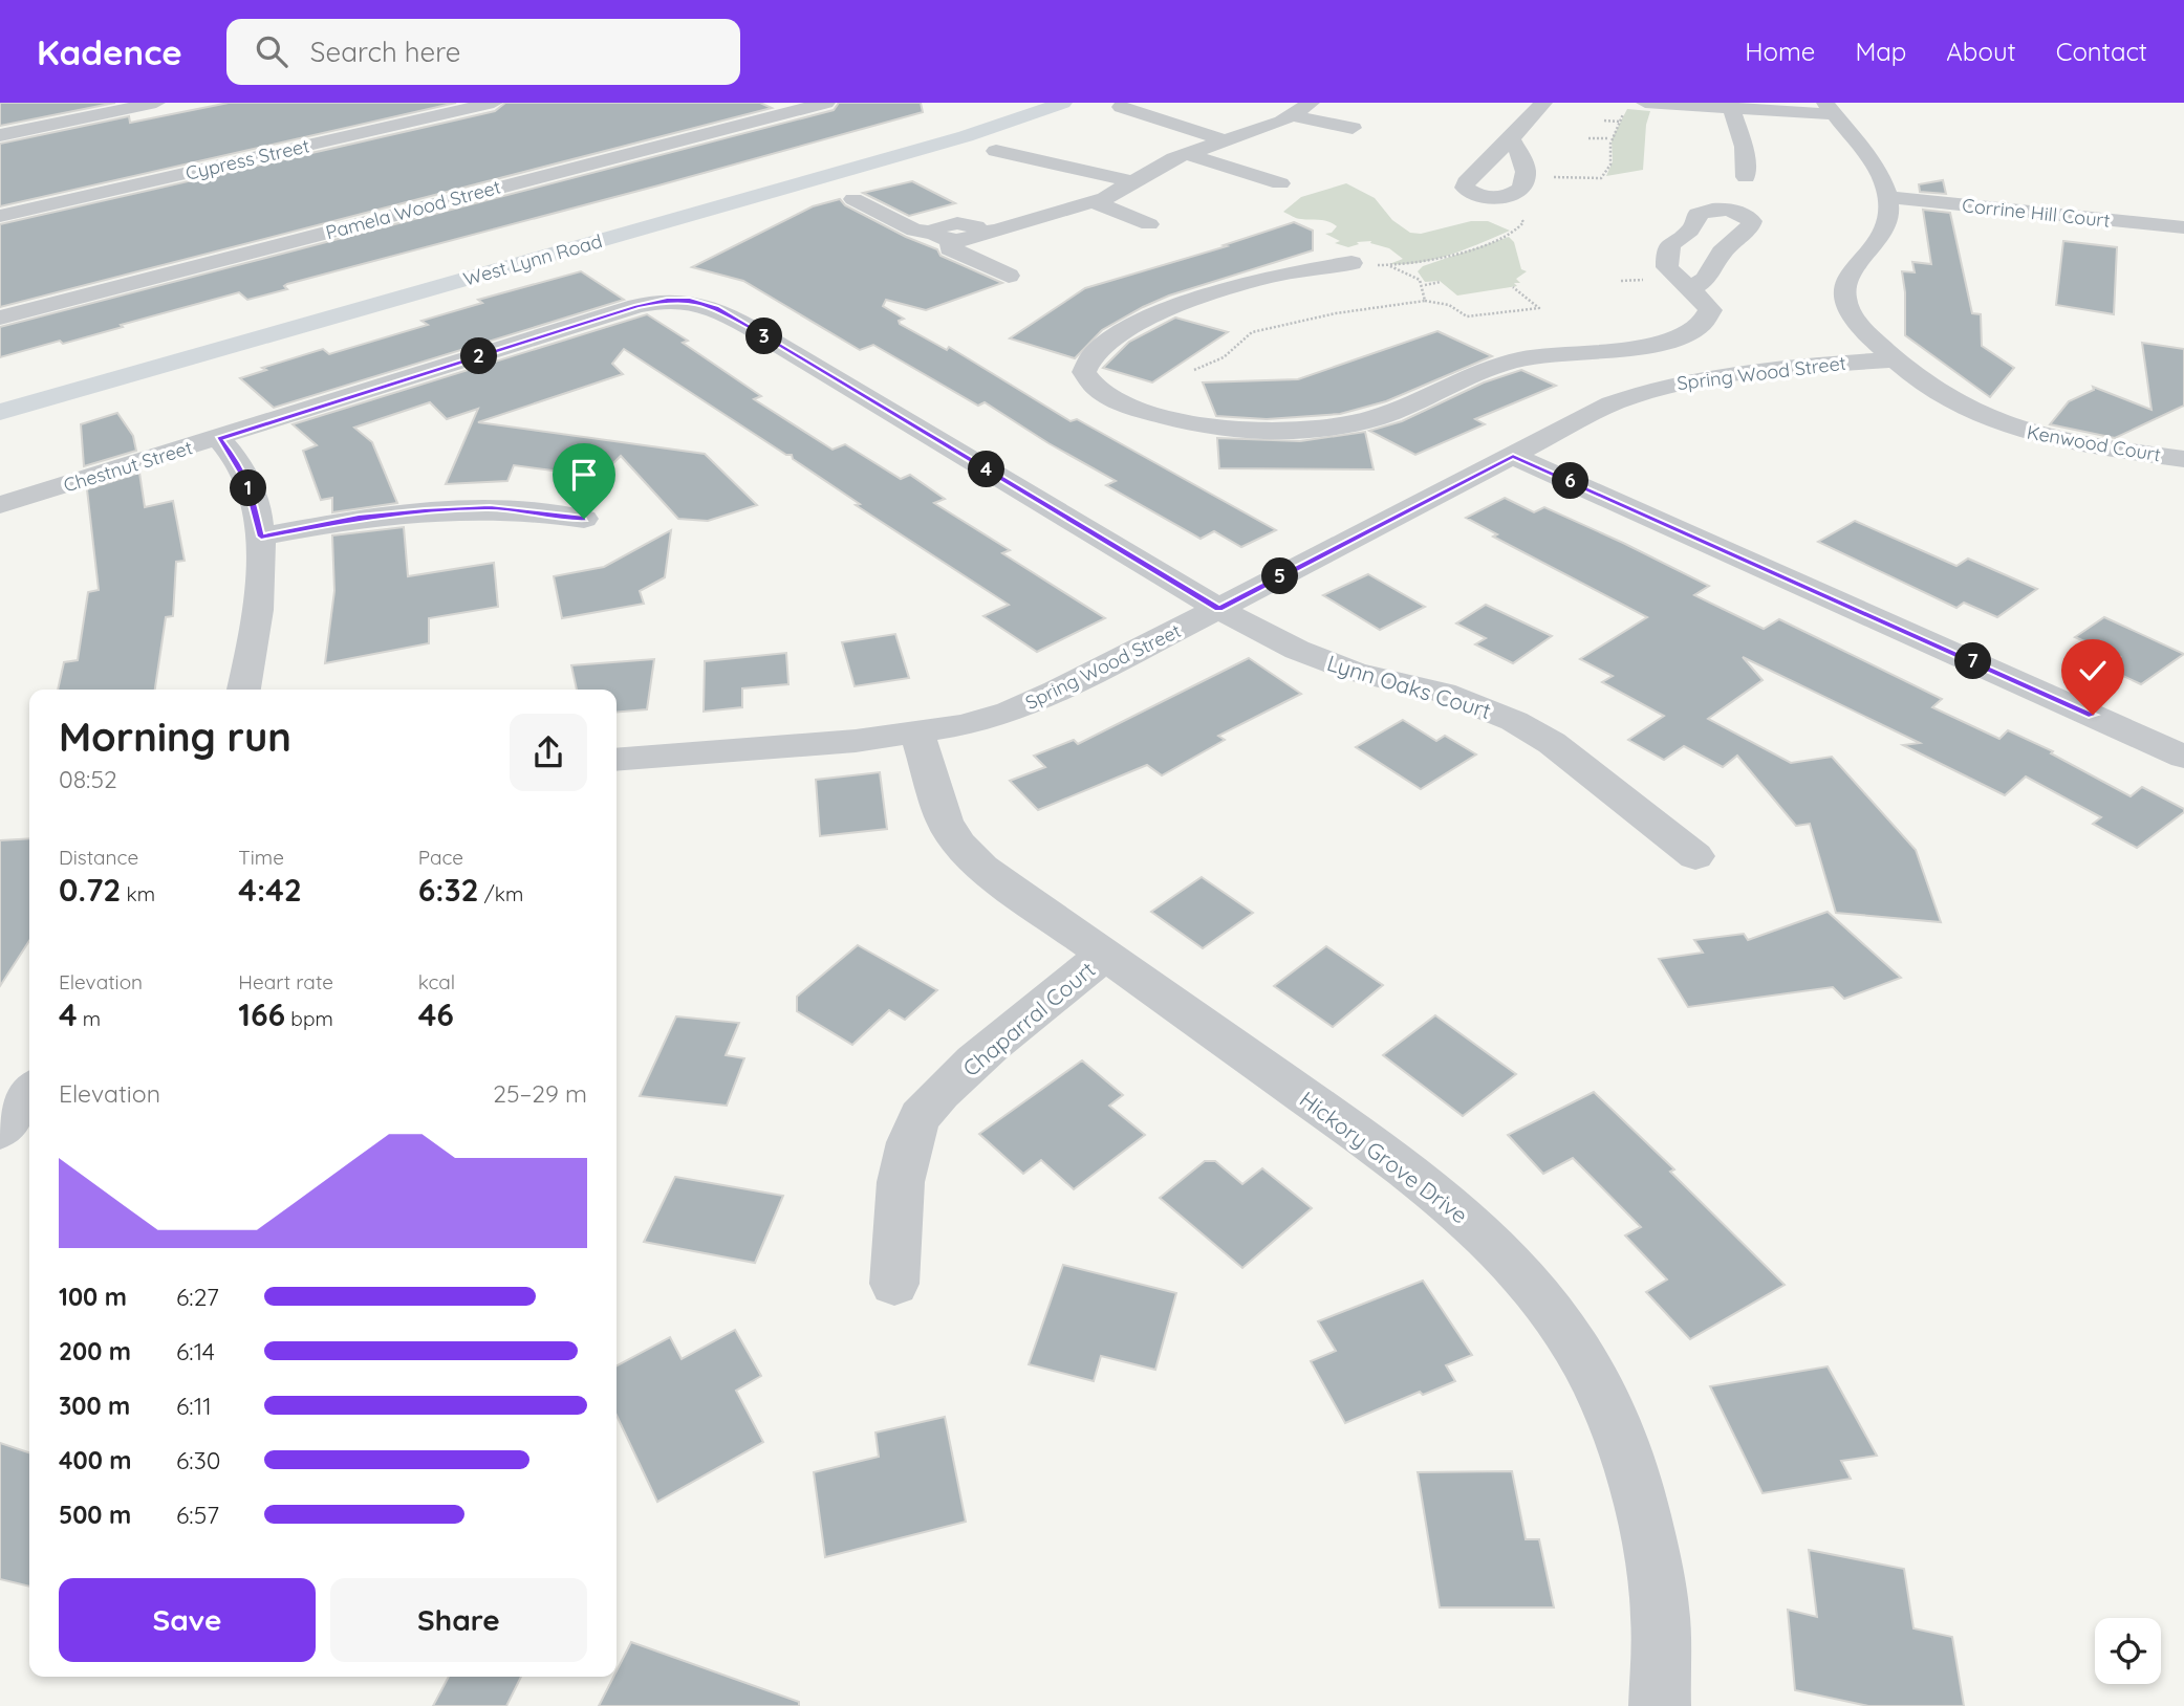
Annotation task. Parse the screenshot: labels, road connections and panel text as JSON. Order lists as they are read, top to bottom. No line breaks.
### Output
{"streets":{"main road":["West Lynn Road"],"street":["Cypress Street","Pamela Wood Street","Corrine Hill Court","Spring Wood Street","Kenwood Court","Chestnut Street","Lynn Oaks Court","Chaparral Court","Hickory Grove Drive"]},"crossings":[["Corrine Hill Court","Kenwood Court"],["Spring Wood Street","Kenwood Court"],["Spring Wood Street","Lynn Oaks Court"],["Spring Wood Street","Hickory Grove Drive"],["Chestnut Street","Lynn Oaks Court"],["Chaparral Court","Hickory Grove Drive"]],"page":{"header":"Kadence","search":"Search here","nav":["Home","Map","About","Contact"],"pins":["3","2","4","6","1","5","7"],"heading":["Morning run","08:52"],"stats":[["Distance","0.72 km"],["Time","4:42"],["Pace","6:32 /km"],["Elevation","4 m"],["Heart rate","166 bpm"],["kcal","46"]],"chart":["Elevation","25–29 m"],"list":[{"name":"100 m","note":"6:27"},{"name":"200 m","note":"6:14"},{"name":"300 m","note":"6:11"},{"name":"400 m","note":"6:30"},{"name":"500 m","note":"6:57"}],"buttons":["Save","Share"]}}
